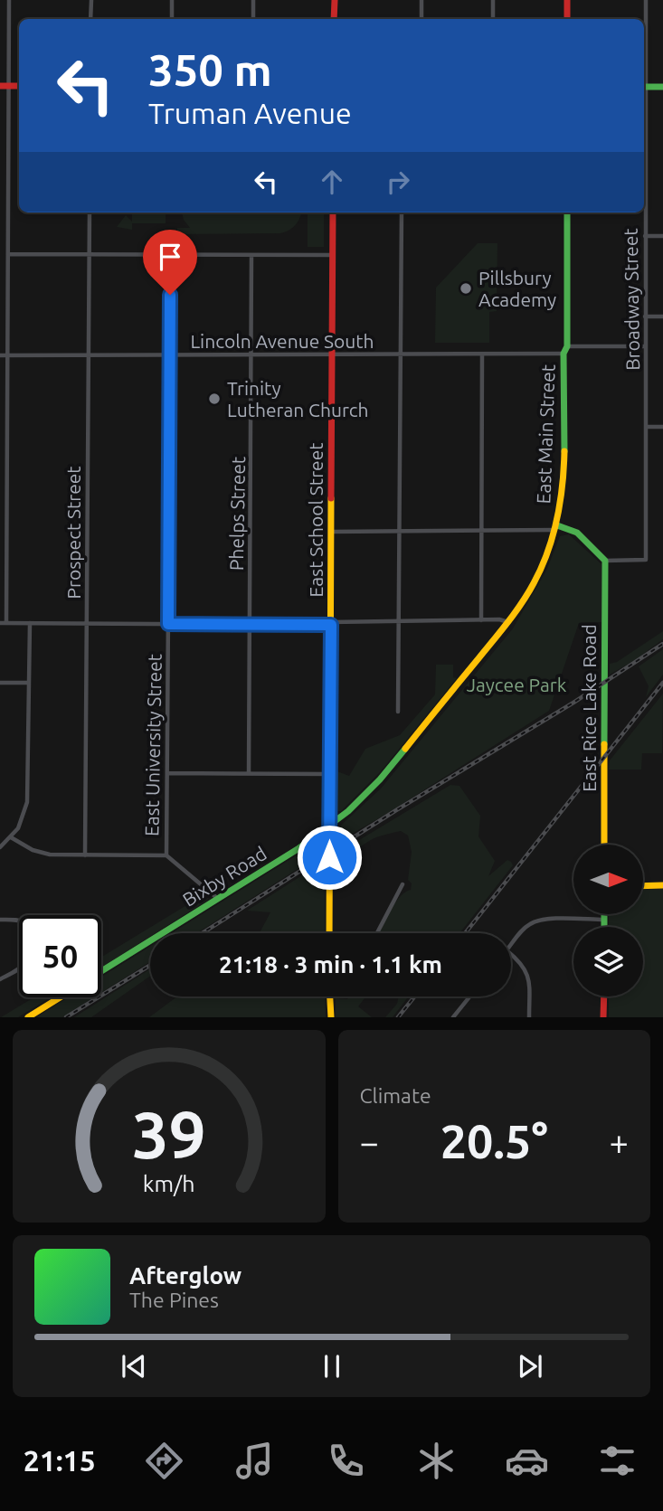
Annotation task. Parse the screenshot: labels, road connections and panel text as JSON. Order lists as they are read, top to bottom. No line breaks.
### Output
{"streets":{"main road":["East Main Street","East School Street","East Rice Lake Road","Bixby Road"],"street":["Broadway Street","Lincoln Avenue South","Phelps Street","Prospect Street","East University Street"]},"crossings":[["Broadway Street","Lincoln Avenue South"],["Broadway Street","East Rice Lake Road"],["Lincoln Avenue South","East Main Street"],["Lincoln Avenue South","Phelps Street"],["Lincoln Avenue South","East School Street"],["Lincoln Avenue South","Prospect Street"],["Lincoln Avenue South","East University Street"],["East Main Street","Bixby Road"],["East School Street","Bixby Road"]],"parks":["Jaycee Park"],"places":["Pillsbury Academy","Trinity Lutheran Church"],"north":"right","page":{"turn":["350 m","Truman Avenue"],"limit":"50","trip":"21:18 · 3 min · 1.1 km","tile":"Climate","heat":["−","20.5°","+"],"song":["Afterglow","The Pines"],"tabs":"21:15","gauge":["39","km/h"]}}
